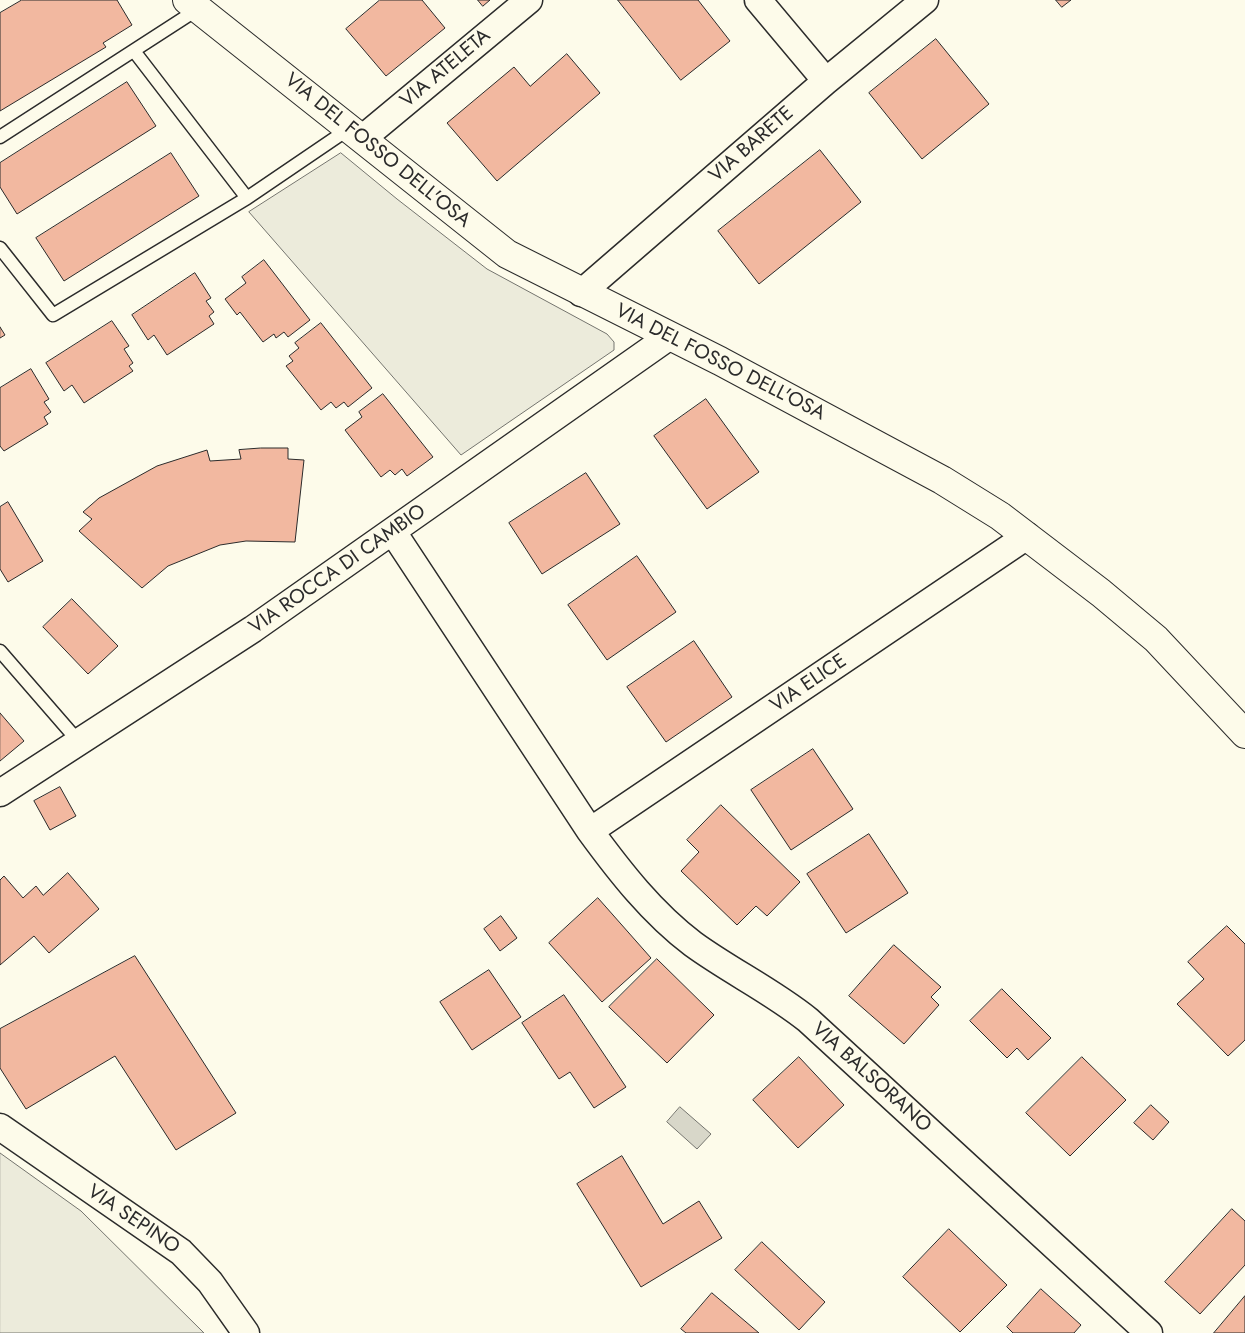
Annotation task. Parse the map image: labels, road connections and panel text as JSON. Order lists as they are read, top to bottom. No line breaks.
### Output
{"streets":{"street":["VIA ATELETA","VIA BARETE","VIA DEL FOSSO DELL'OSA","VIA ROCCA DI CAMBIO","VIA ELICE","VIA BALSORANO","VIA SEPINO"]},"crossings":[["VIA ATELETA","VIA DEL FOSSO DELL'OSA"],["VIA BARETE","VIA DEL FOSSO DELL'OSA"],["VIA DEL FOSSO DELL'OSA","VIA ROCCA DI CAMBIO"],["VIA DEL FOSSO DELL'OSA","VIA ELICE"],["VIA ROCCA DI CAMBIO","VIA BALSORANO"],["VIA ELICE","VIA BALSORANO"]]}
